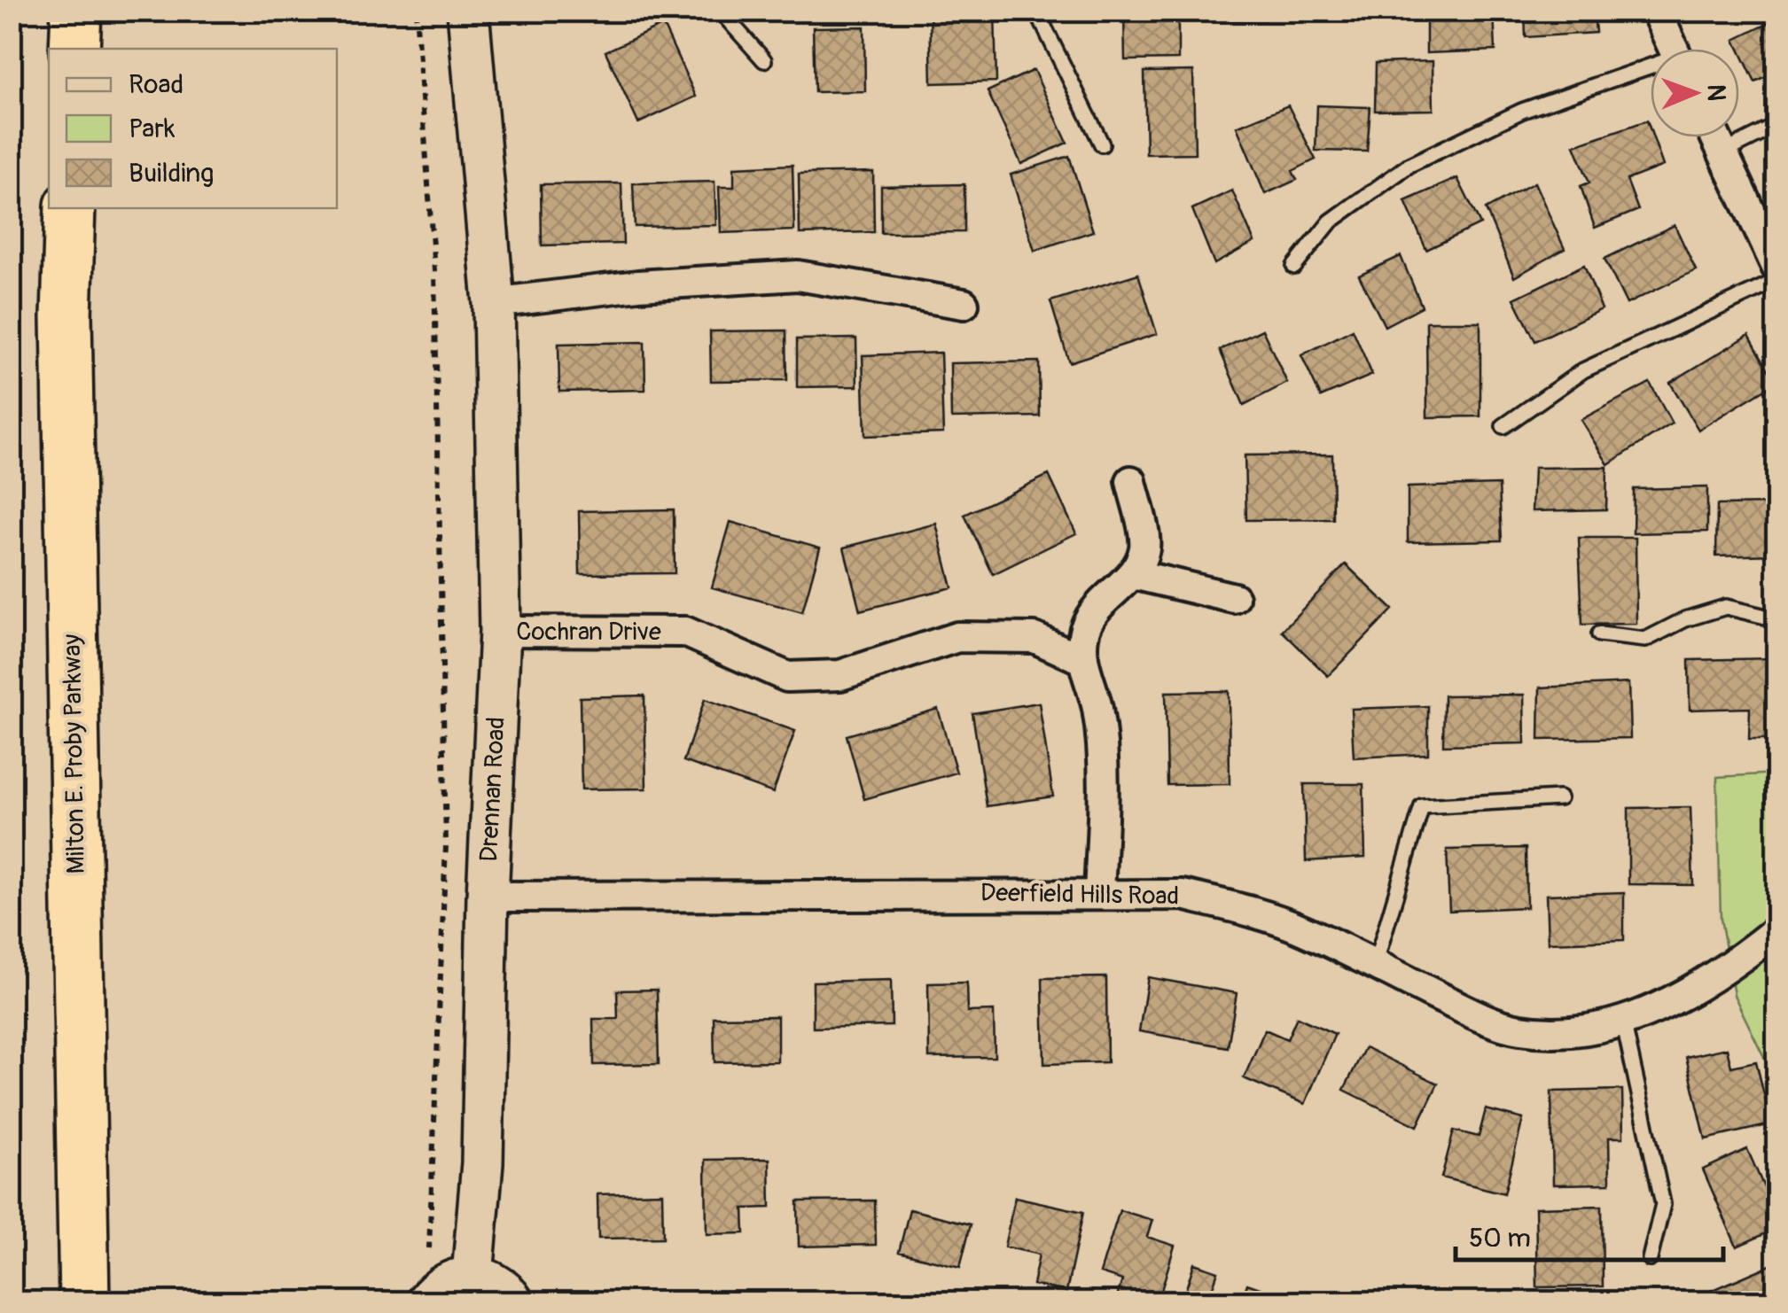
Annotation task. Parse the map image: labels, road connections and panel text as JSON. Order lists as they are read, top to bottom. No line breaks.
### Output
{"streets":{"highway":["Milton E. Proby Parkway"],"street":["Cochran Drive","Drennan Road","Deerfield Hills Road"]},"crossings":[["Cochran Drive","Drennan Road"],["Drennan Road","Deerfield Hills Road"]],"legend":["Road","Park","Building"],"scale_bar":"50 m","north":"right"}
